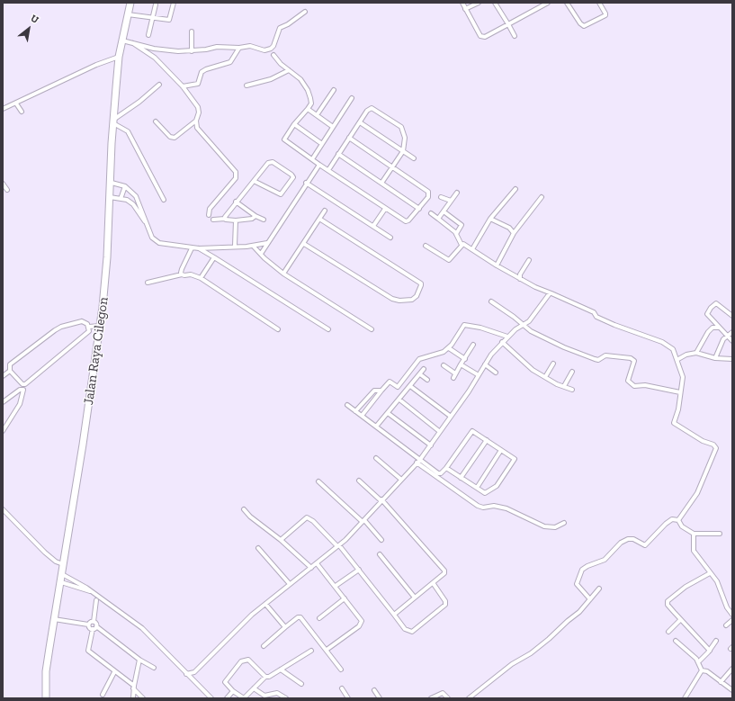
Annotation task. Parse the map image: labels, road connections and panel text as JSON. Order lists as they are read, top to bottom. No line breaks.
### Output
{"streets":{"highway":["Jalan Raya Cilegon"]},"north":"top right"}
